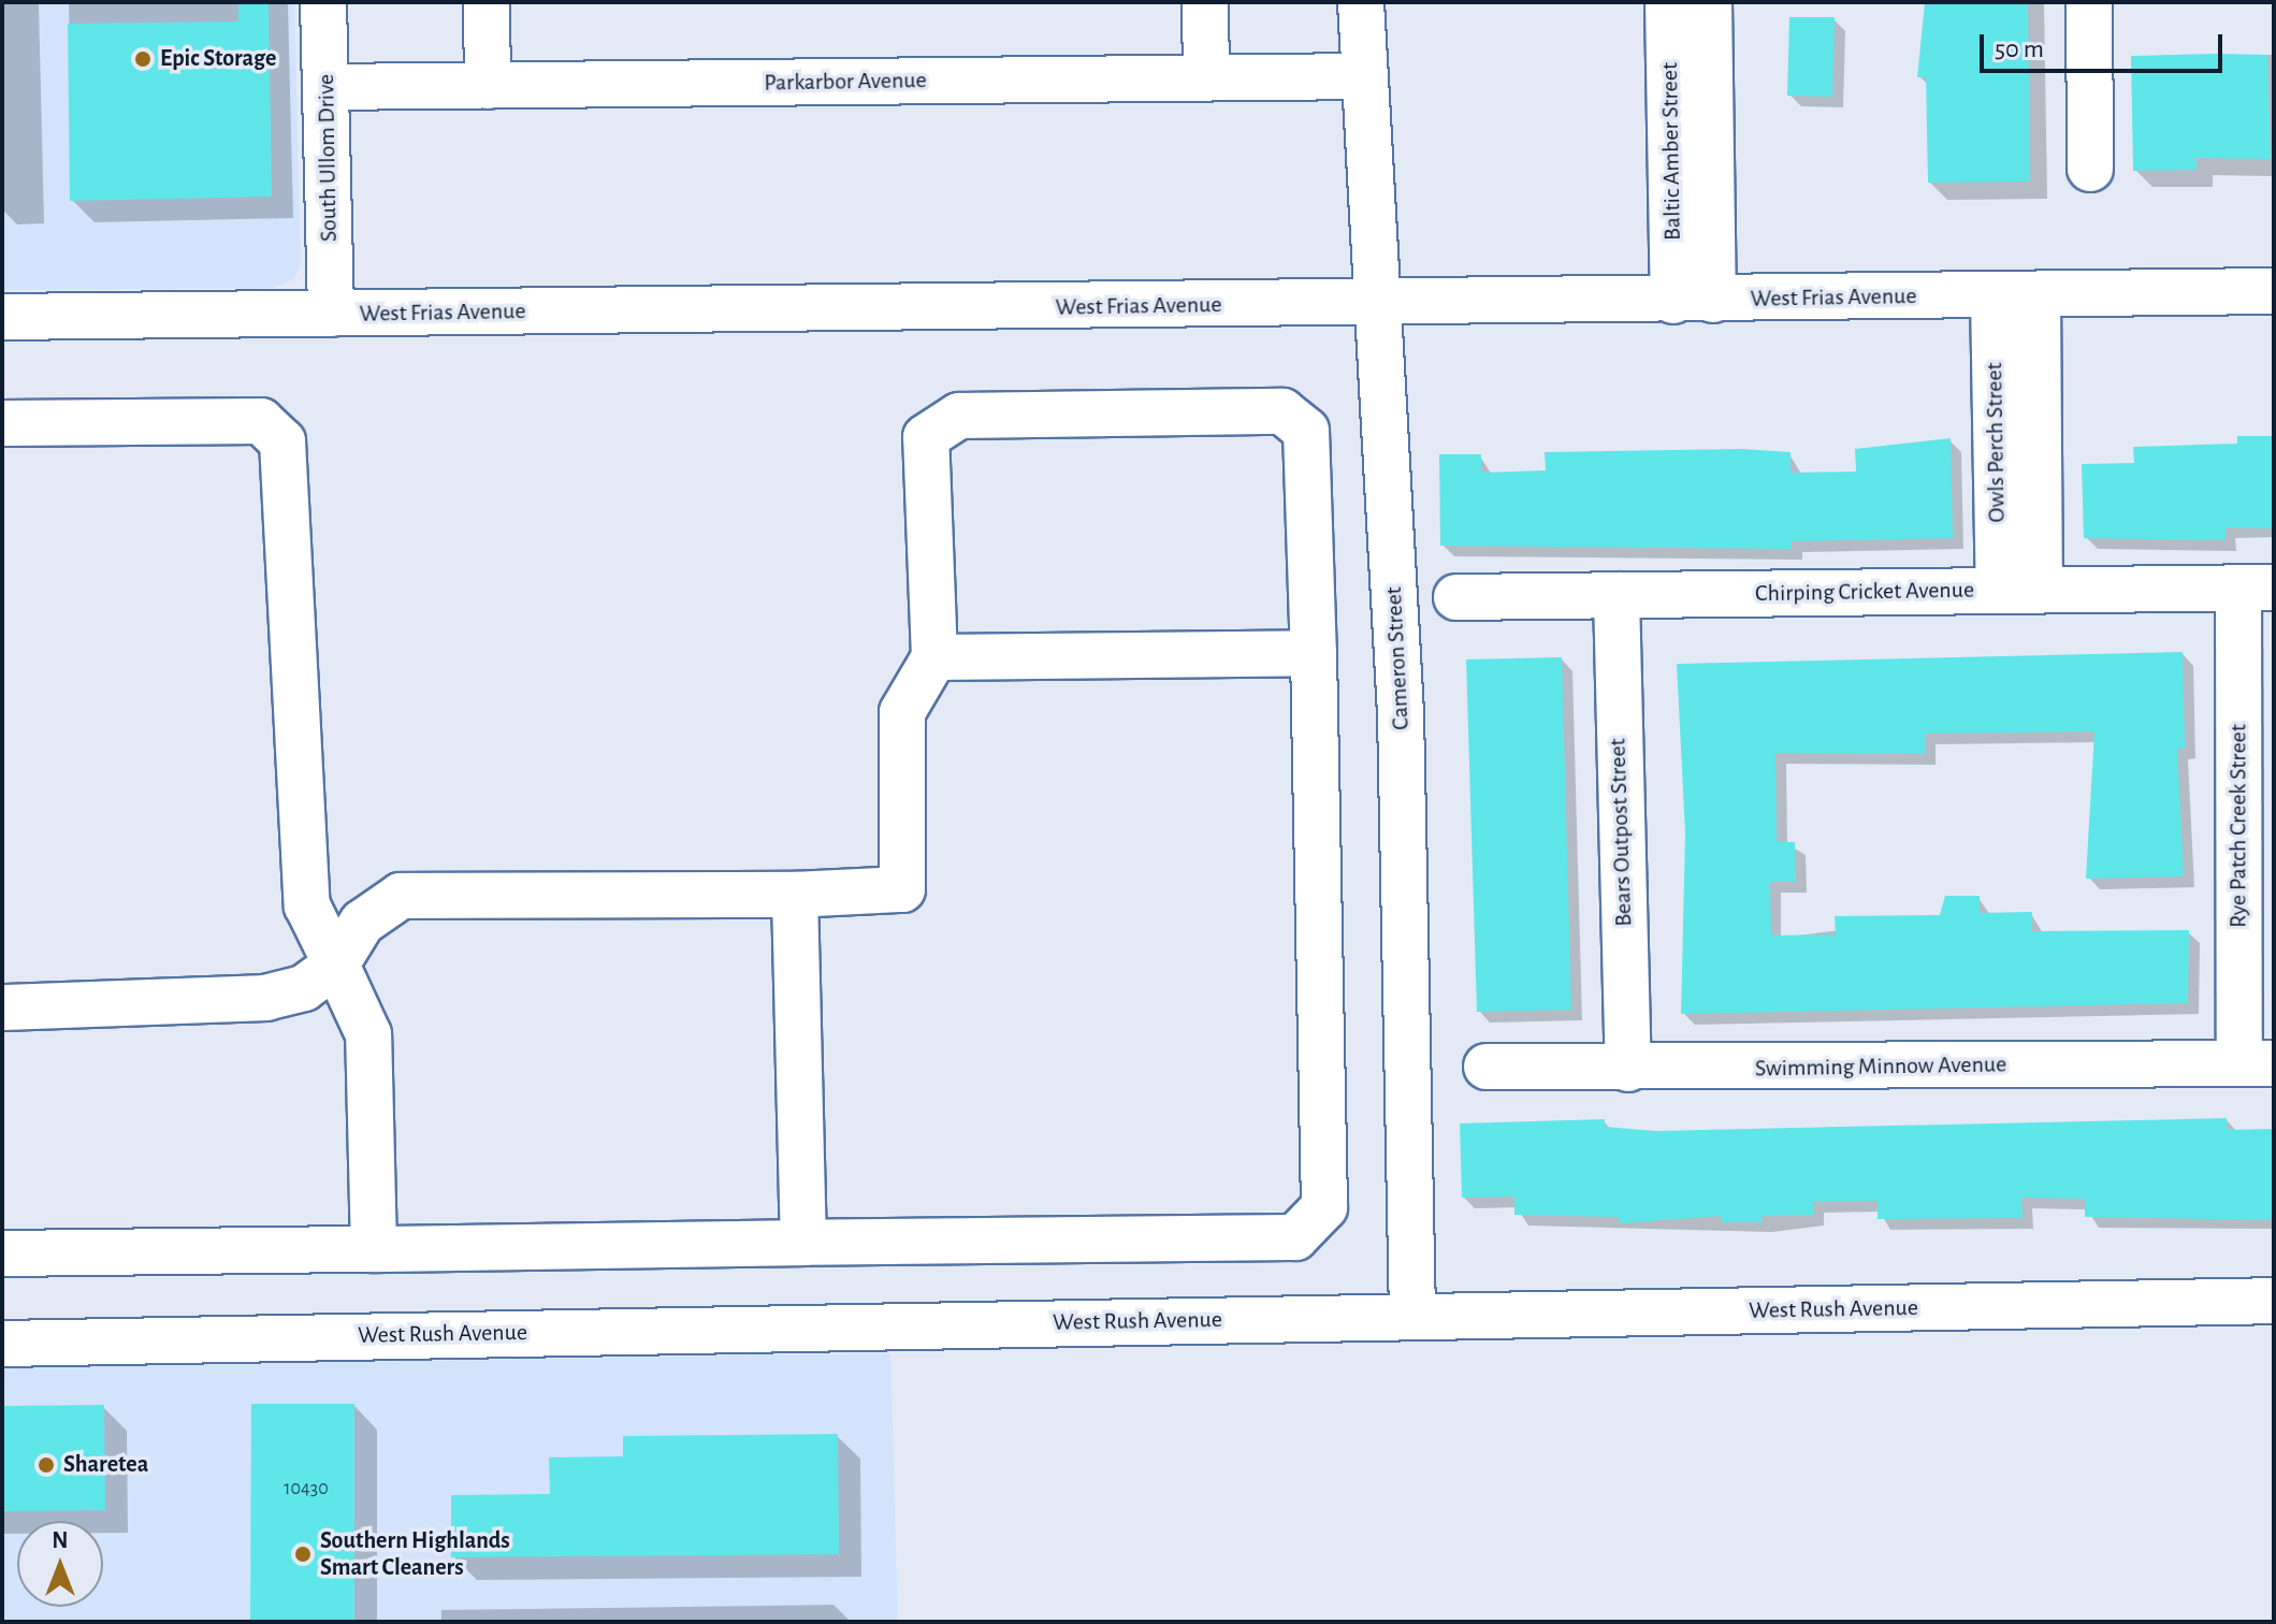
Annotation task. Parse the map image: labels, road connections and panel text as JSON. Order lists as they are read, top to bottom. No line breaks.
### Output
{"streets":{"street":["Parkarbor Avenue","Baltic Amber Street","South Ullom Drive","West Frias Avenue","Owls Perch Street","Chirping Cricket Avenue","Cameron Street","Rye Patch Creek Street","Bears Outpost Street","Swimming Minnow Avenue","West Rush Avenue"]},"crossings":[["Parkarbor Avenue","South Ullom Drive"],["Parkarbor Avenue","Cameron Street"],["Baltic Amber Street","West Frias Avenue"],["South Ullom Drive","West Frias Avenue"],["West Frias Avenue","Owls Perch Street"],["West Frias Avenue","Cameron Street"],["Owls Perch Street","Chirping Cricket Avenue"],["Chirping Cricket Avenue","Rye Patch Creek Street"],["Chirping Cricket Avenue","Bears Outpost Street"],["Cameron Street","West Rush Avenue"],["Rye Patch Creek Street","Swimming Minnow Avenue"],["Bears Outpost Street","Swimming Minnow Avenue"]],"places":["Epic Storage","Sharetea","Southern Highlands Smart Cleaners"],"house_numbers":["10430"],"scale_bar":"50 m","north":"top"}
